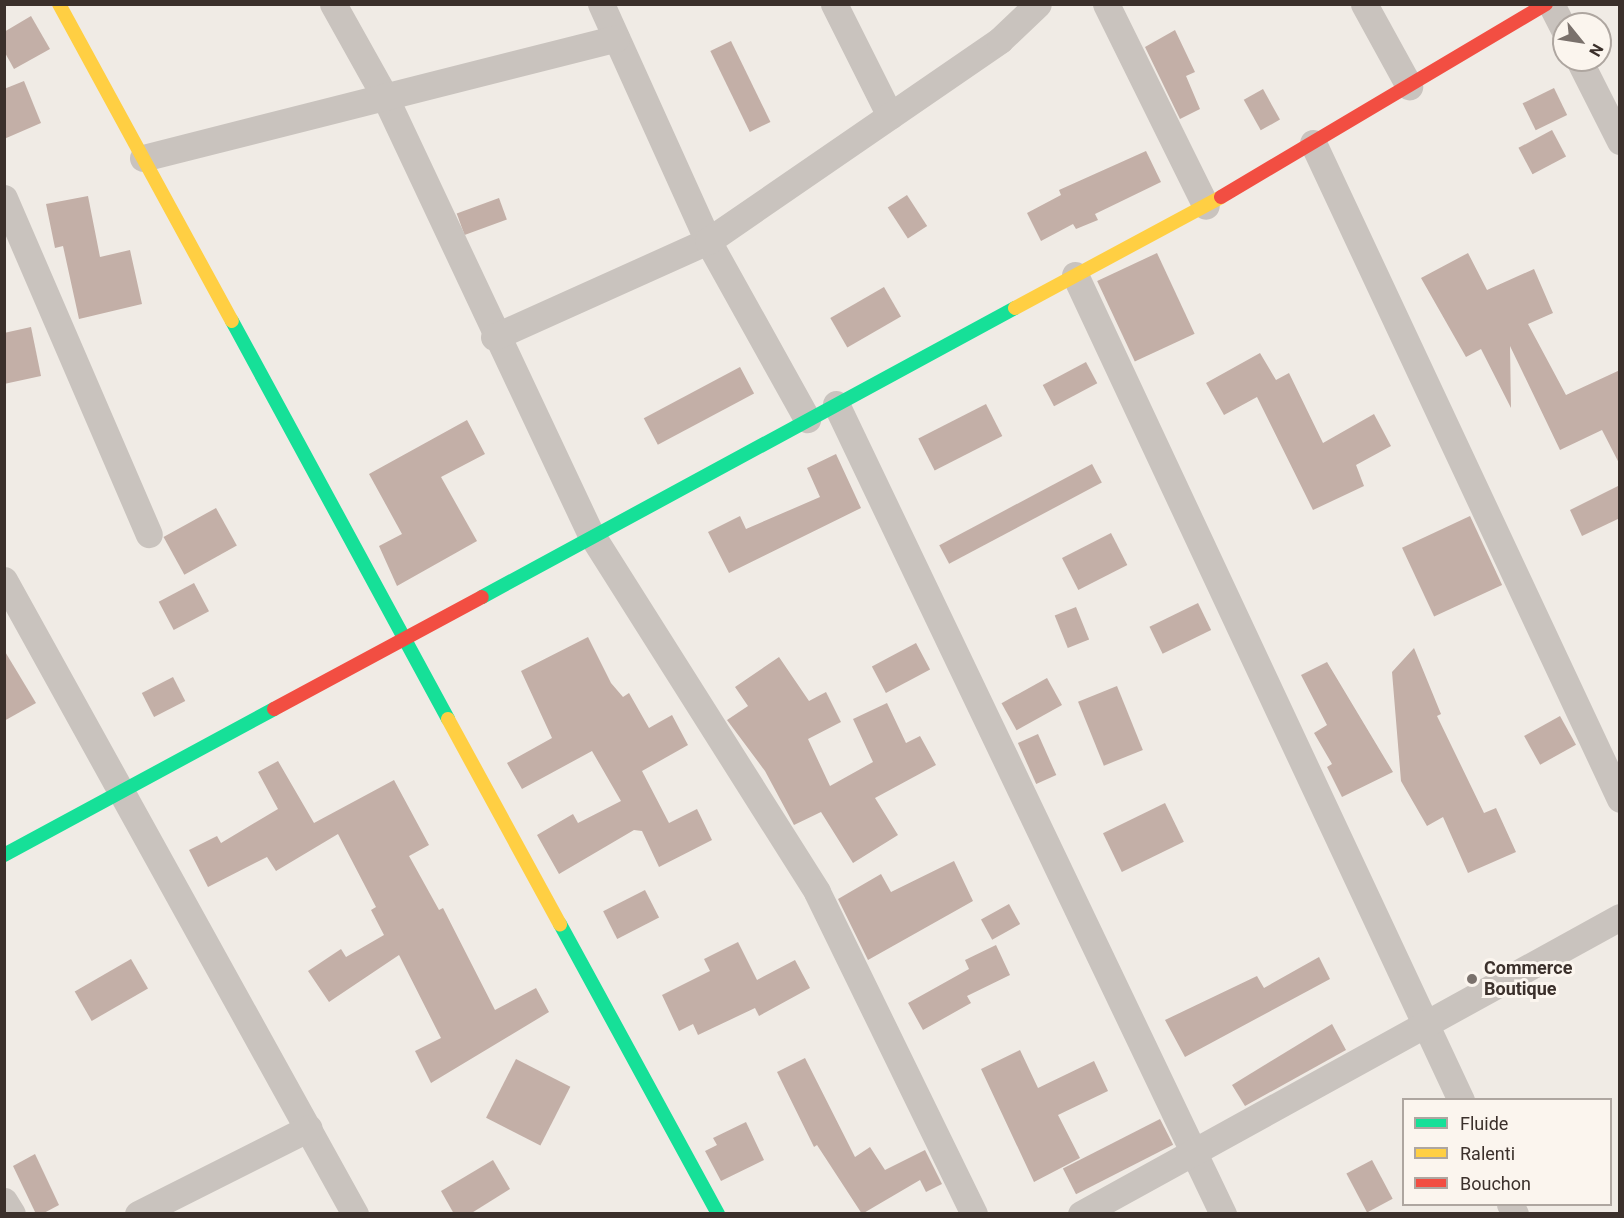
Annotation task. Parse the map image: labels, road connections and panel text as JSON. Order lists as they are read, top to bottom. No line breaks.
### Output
{"places":["Commerce Boutique"],"legend":["Fluide","Ralenti","Bouchon"],"north":"bottom right"}
